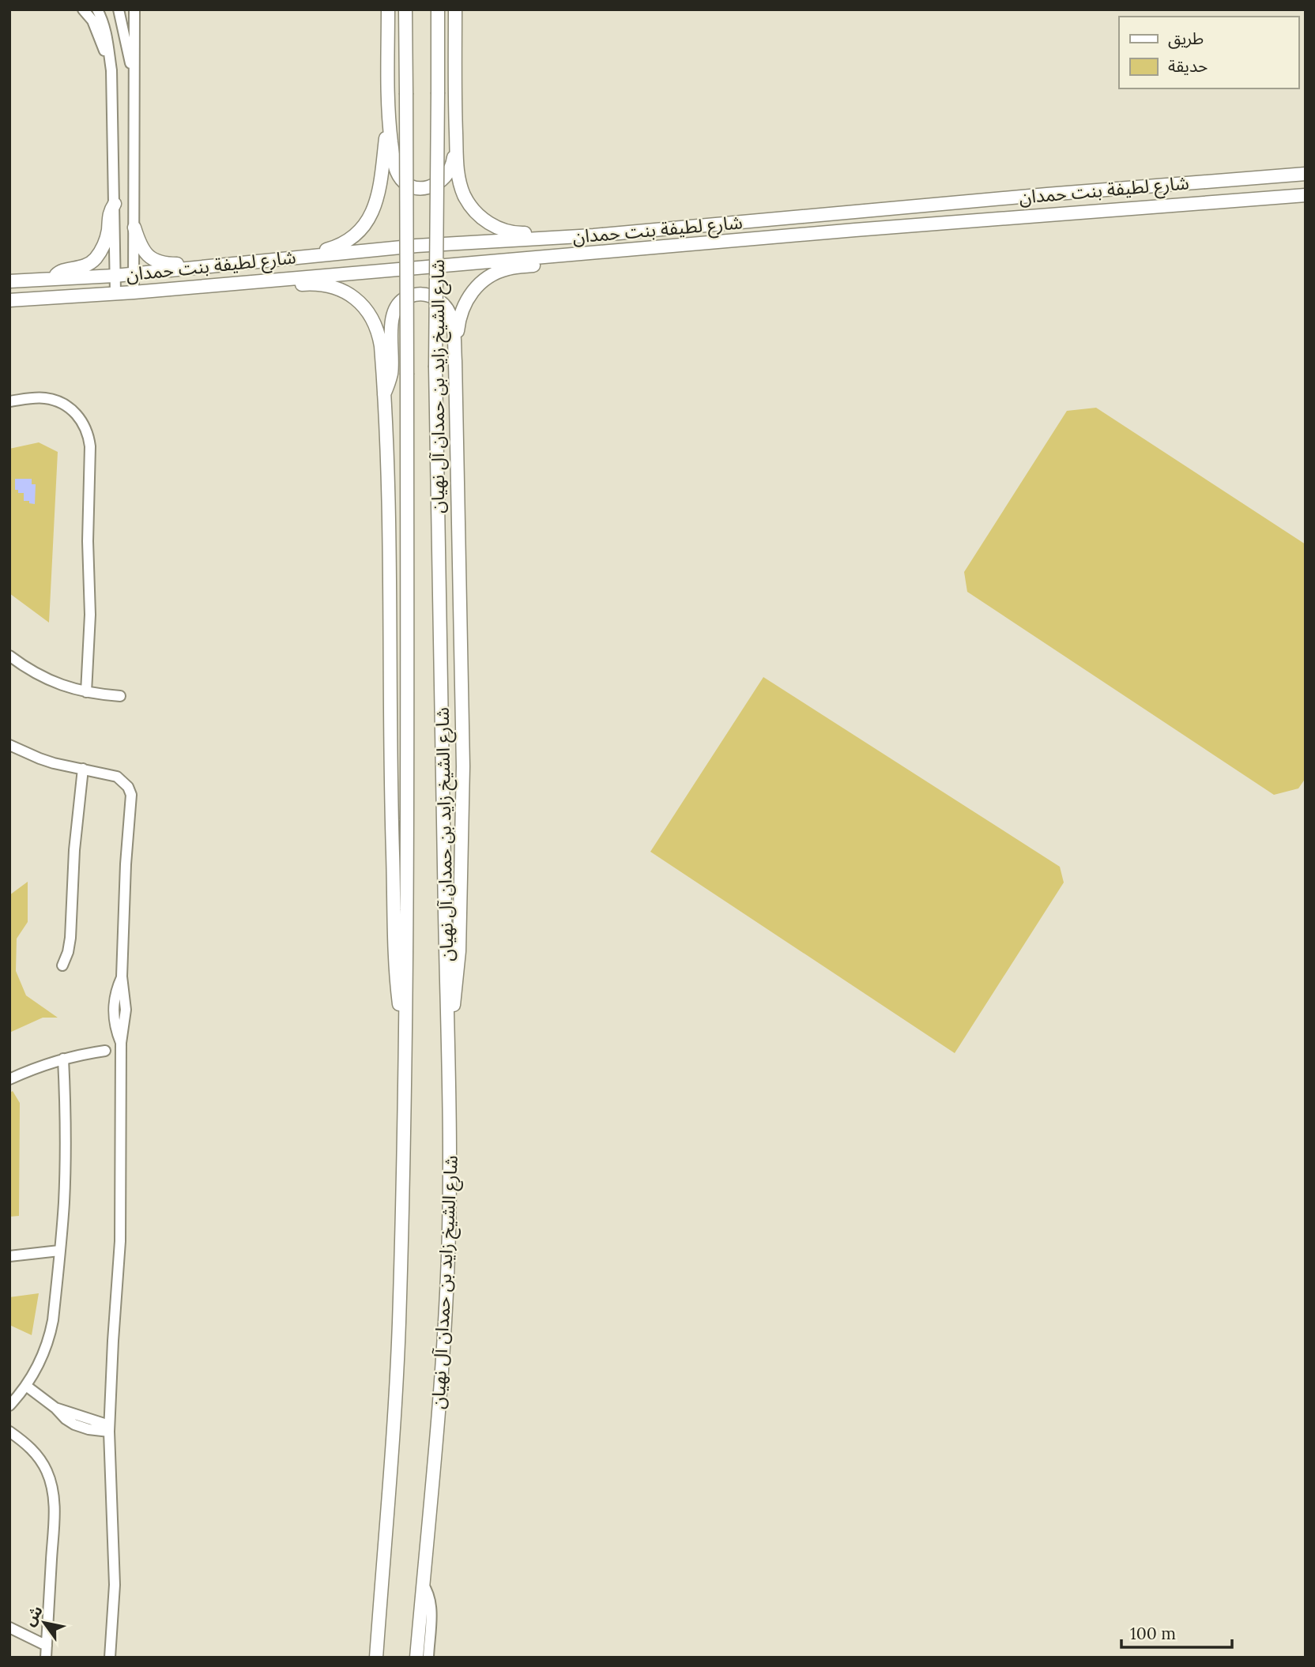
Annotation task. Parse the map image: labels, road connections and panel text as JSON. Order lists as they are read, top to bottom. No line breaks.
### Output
{"streets":{"main road":["شارع لطيفة بنت حمدان","شارع الشيخ زايد بن حمدان آل نهيان"]},"legend":["طريق","حديقة"],"scale_bar":"100 m","north":"top left"}
